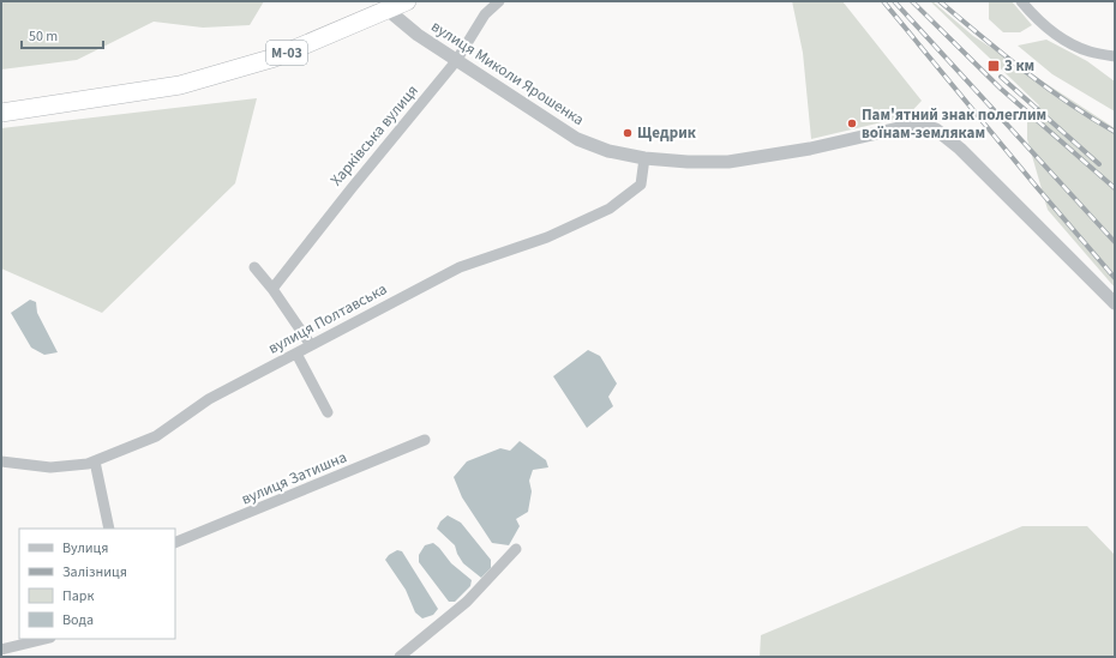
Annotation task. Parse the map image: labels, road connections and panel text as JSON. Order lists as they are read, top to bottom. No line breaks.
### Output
{"streets":{"highway":["М-03"],"street":["вулиця Миколи Ярошенка","Харківська вулиця","вулиця Полтавська","вулиця Затишна"]},"crossings":[["М-03","вулиця Миколи Ярошенка"],["вулиця Миколи Ярошенка","Харківська вулиця"],["вулиця Миколи Ярошенка","вулиця Полтавська"]],"places":{"transit":["3 км"],"other":["Пам'ятний знак полеглим воїнам-землякам","Щедрик"]},"legend":["Вулиця","Залізниця","Парк","Вода"],"scale_bar":"50 m"}
